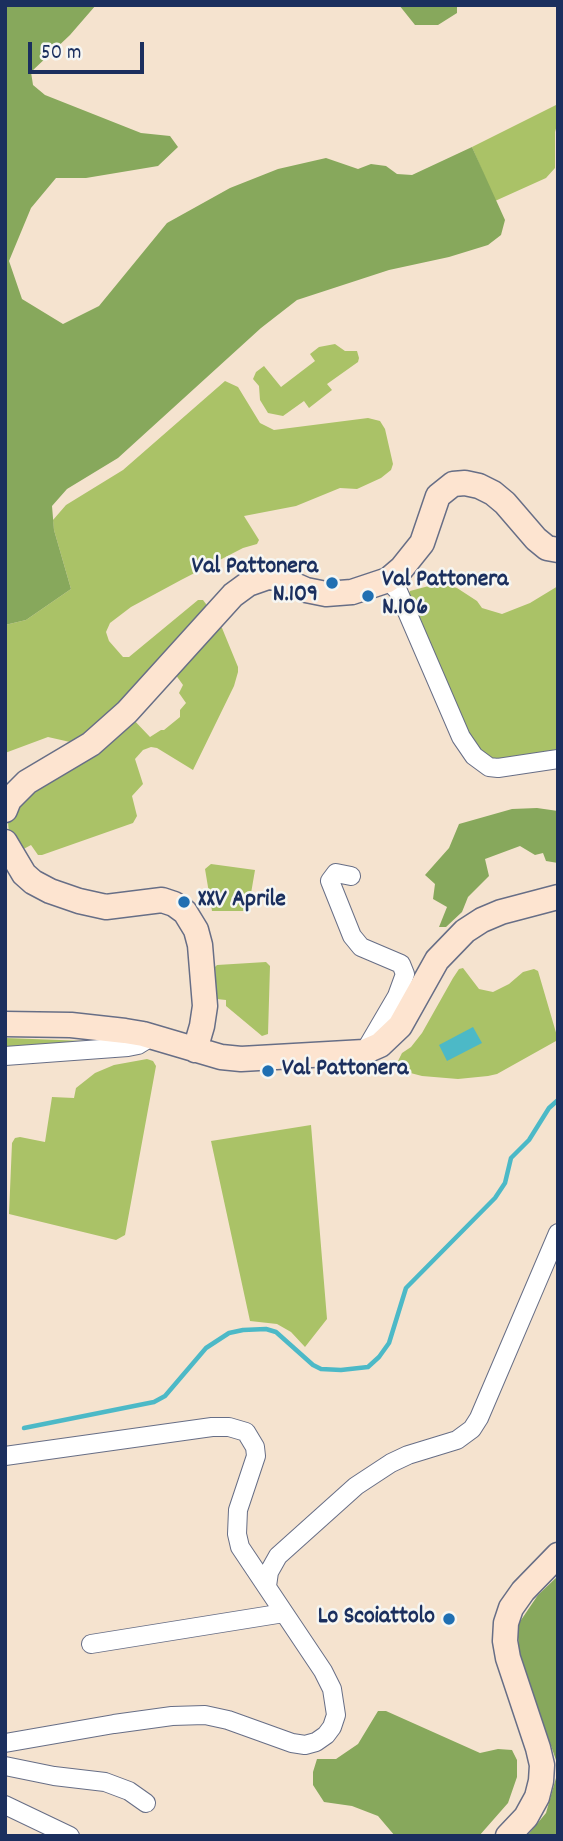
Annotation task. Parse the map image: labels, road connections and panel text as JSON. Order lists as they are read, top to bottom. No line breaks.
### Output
{"places":["Val Pattonera N.109","Val Pattonera N.106","XXV Aprile","Val Pattonera","Lo Scoiattolo"],"scale_bar":"50 m"}
